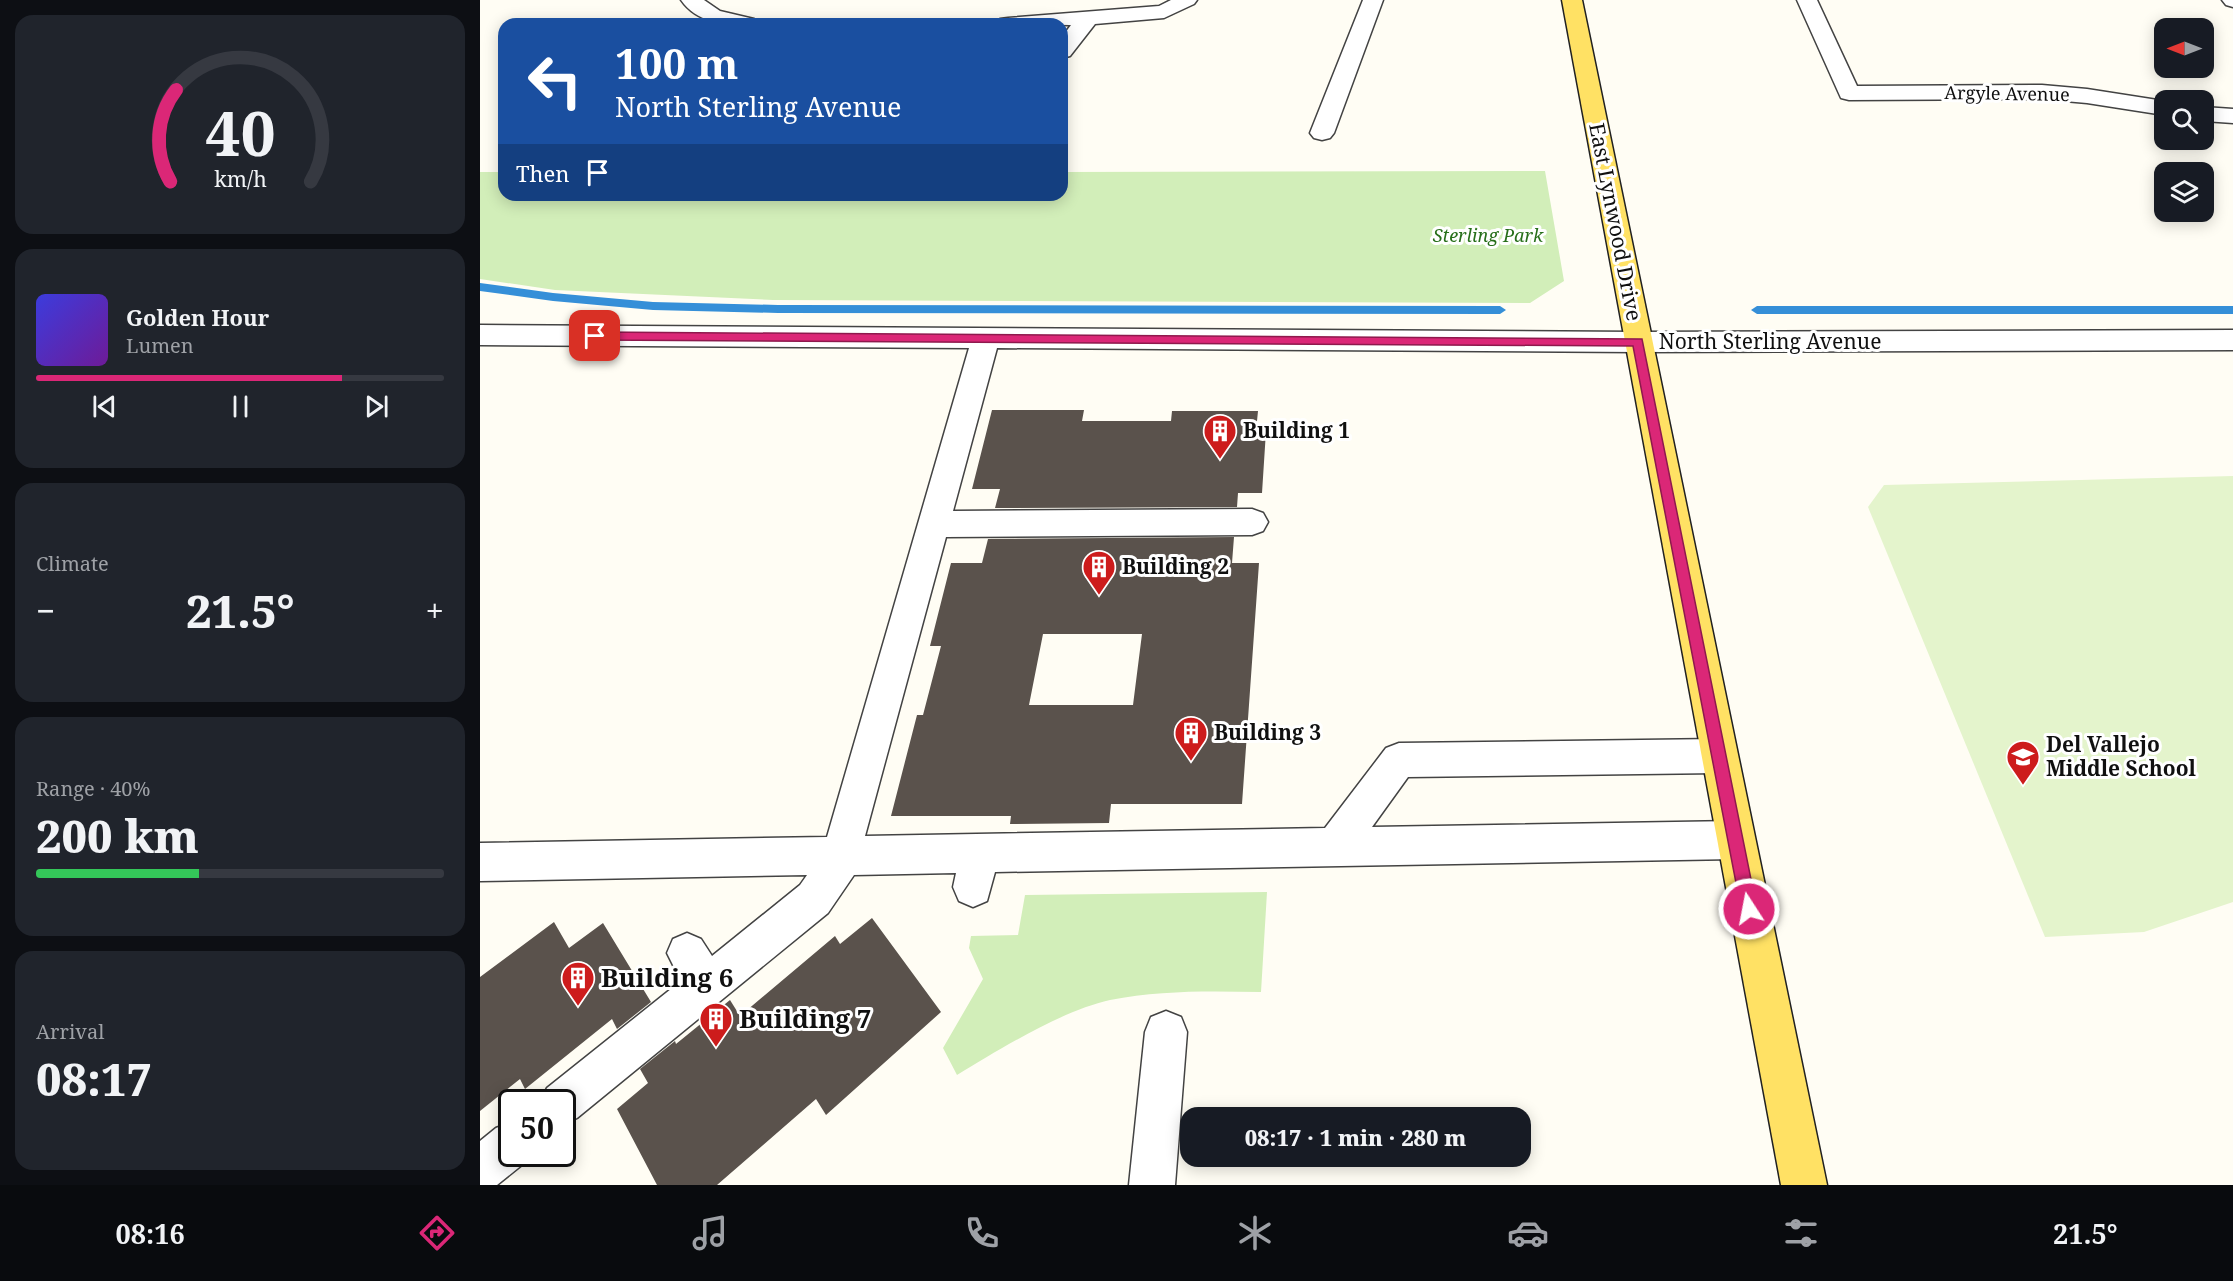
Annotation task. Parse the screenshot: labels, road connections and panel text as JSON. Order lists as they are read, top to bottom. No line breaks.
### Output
{"streets":{"main road":["East Lynwood Drive"],"street":["Argyle Avenue","North Sterling Avenue"]},"crossings":[["East Lynwood Drive","North Sterling Avenue"]],"parks":["Sterling Park"],"places":{"building":["Building 1","Building 2","Building 3","Building 6","Building 7"],"school or university":["Del Vallejo Middle School"]},"north":"left","page":{"turn":["100 m","North Sterling Avenue"],"then":"Then","song":["Golden Hour","Lumen"],"tile":["Climate",["Range · 40%","200 km"],["Arrival","08:17"]],"heat":["−","21.5°","+"],"limit":"50","trip":"08:17 · 1 min · 280 m","tabs":["08:16","21.5°"],"gauge":["40","km/h"]}}
